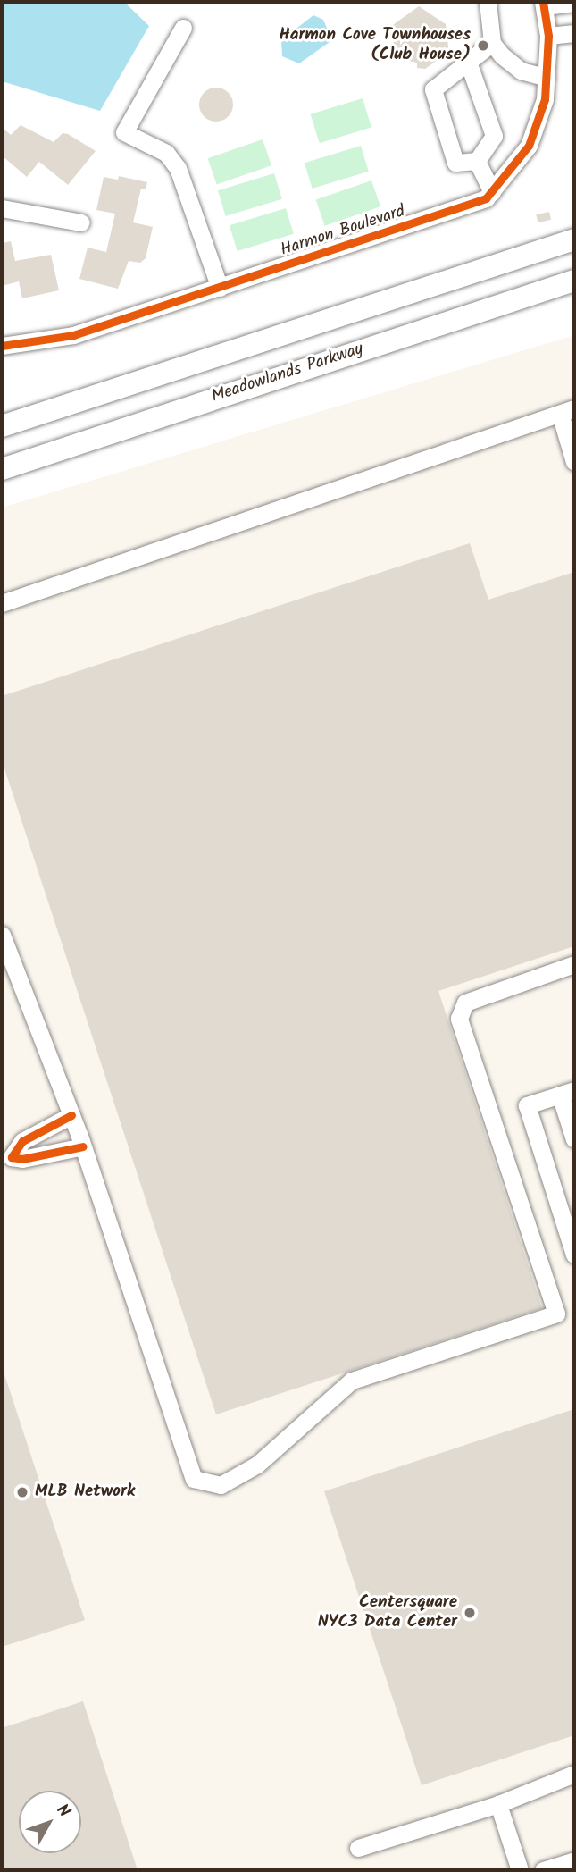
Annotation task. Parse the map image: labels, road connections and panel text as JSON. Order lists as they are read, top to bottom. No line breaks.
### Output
{"streets":{"main road":["Meadowlands Parkway"],"street":["Harmon Boulevard"]},"places":["Harmon Cove Townhouses (Club House)","MLB Network","Centersquare NYC3 Data Center"],"north":"top right"}
